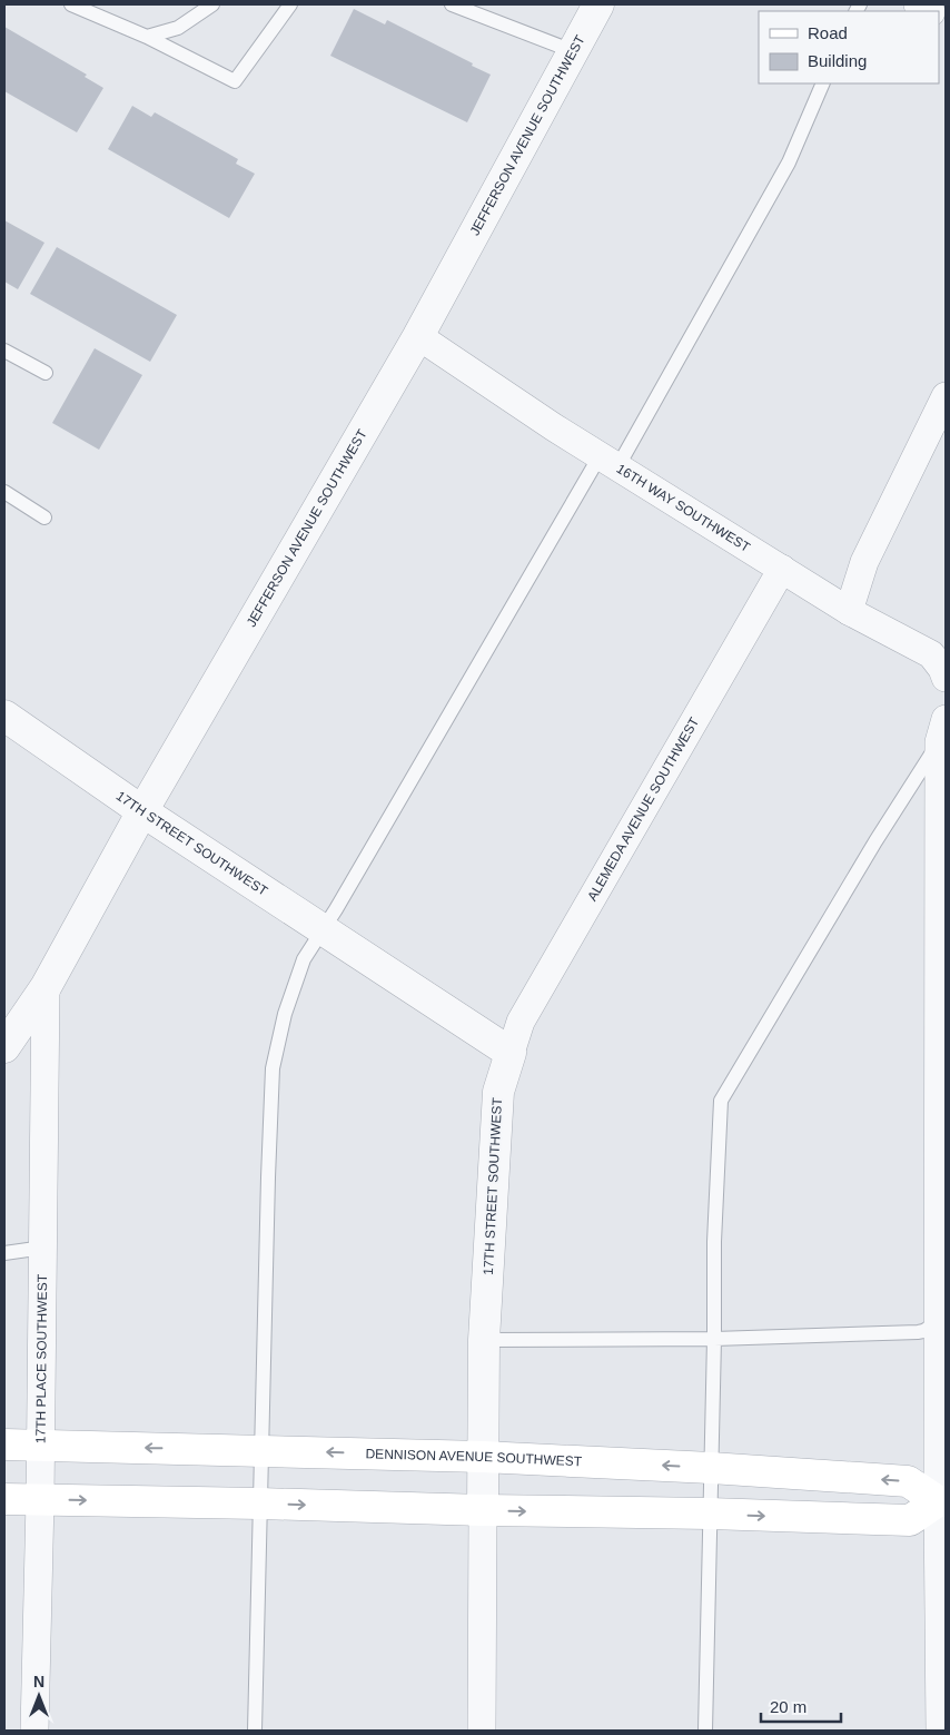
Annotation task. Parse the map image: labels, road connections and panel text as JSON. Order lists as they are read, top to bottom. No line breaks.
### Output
{"streets":{"main road":["DENNISON AVENUE SOUTHWEST"],"street":["JEFFERSON AVENUE SOUTHWEST","16TH WAY SOUTHWEST","ALEMEDA AVENUE SOUTHWEST","17TH STREET SOUTHWEST","17TH PLACE SOUTHWEST"]},"crossings":[["JEFFERSON AVENUE SOUTHWEST","16TH WAY SOUTHWEST"],["JEFFERSON AVENUE SOUTHWEST","17TH STREET SOUTHWEST"],["JEFFERSON AVENUE SOUTHWEST","17TH PLACE SOUTHWEST"],["16TH WAY SOUTHWEST","ALEMEDA AVENUE SOUTHWEST"],["ALEMEDA AVENUE SOUTHWEST","17TH STREET SOUTHWEST"],["17TH STREET SOUTHWEST","DENNISON AVENUE SOUTHWEST"],["17TH PLACE SOUTHWEST","DENNISON AVENUE SOUTHWEST"]],"legend":["Road","Building"],"scale_bar":"20 m","north":"top"}
